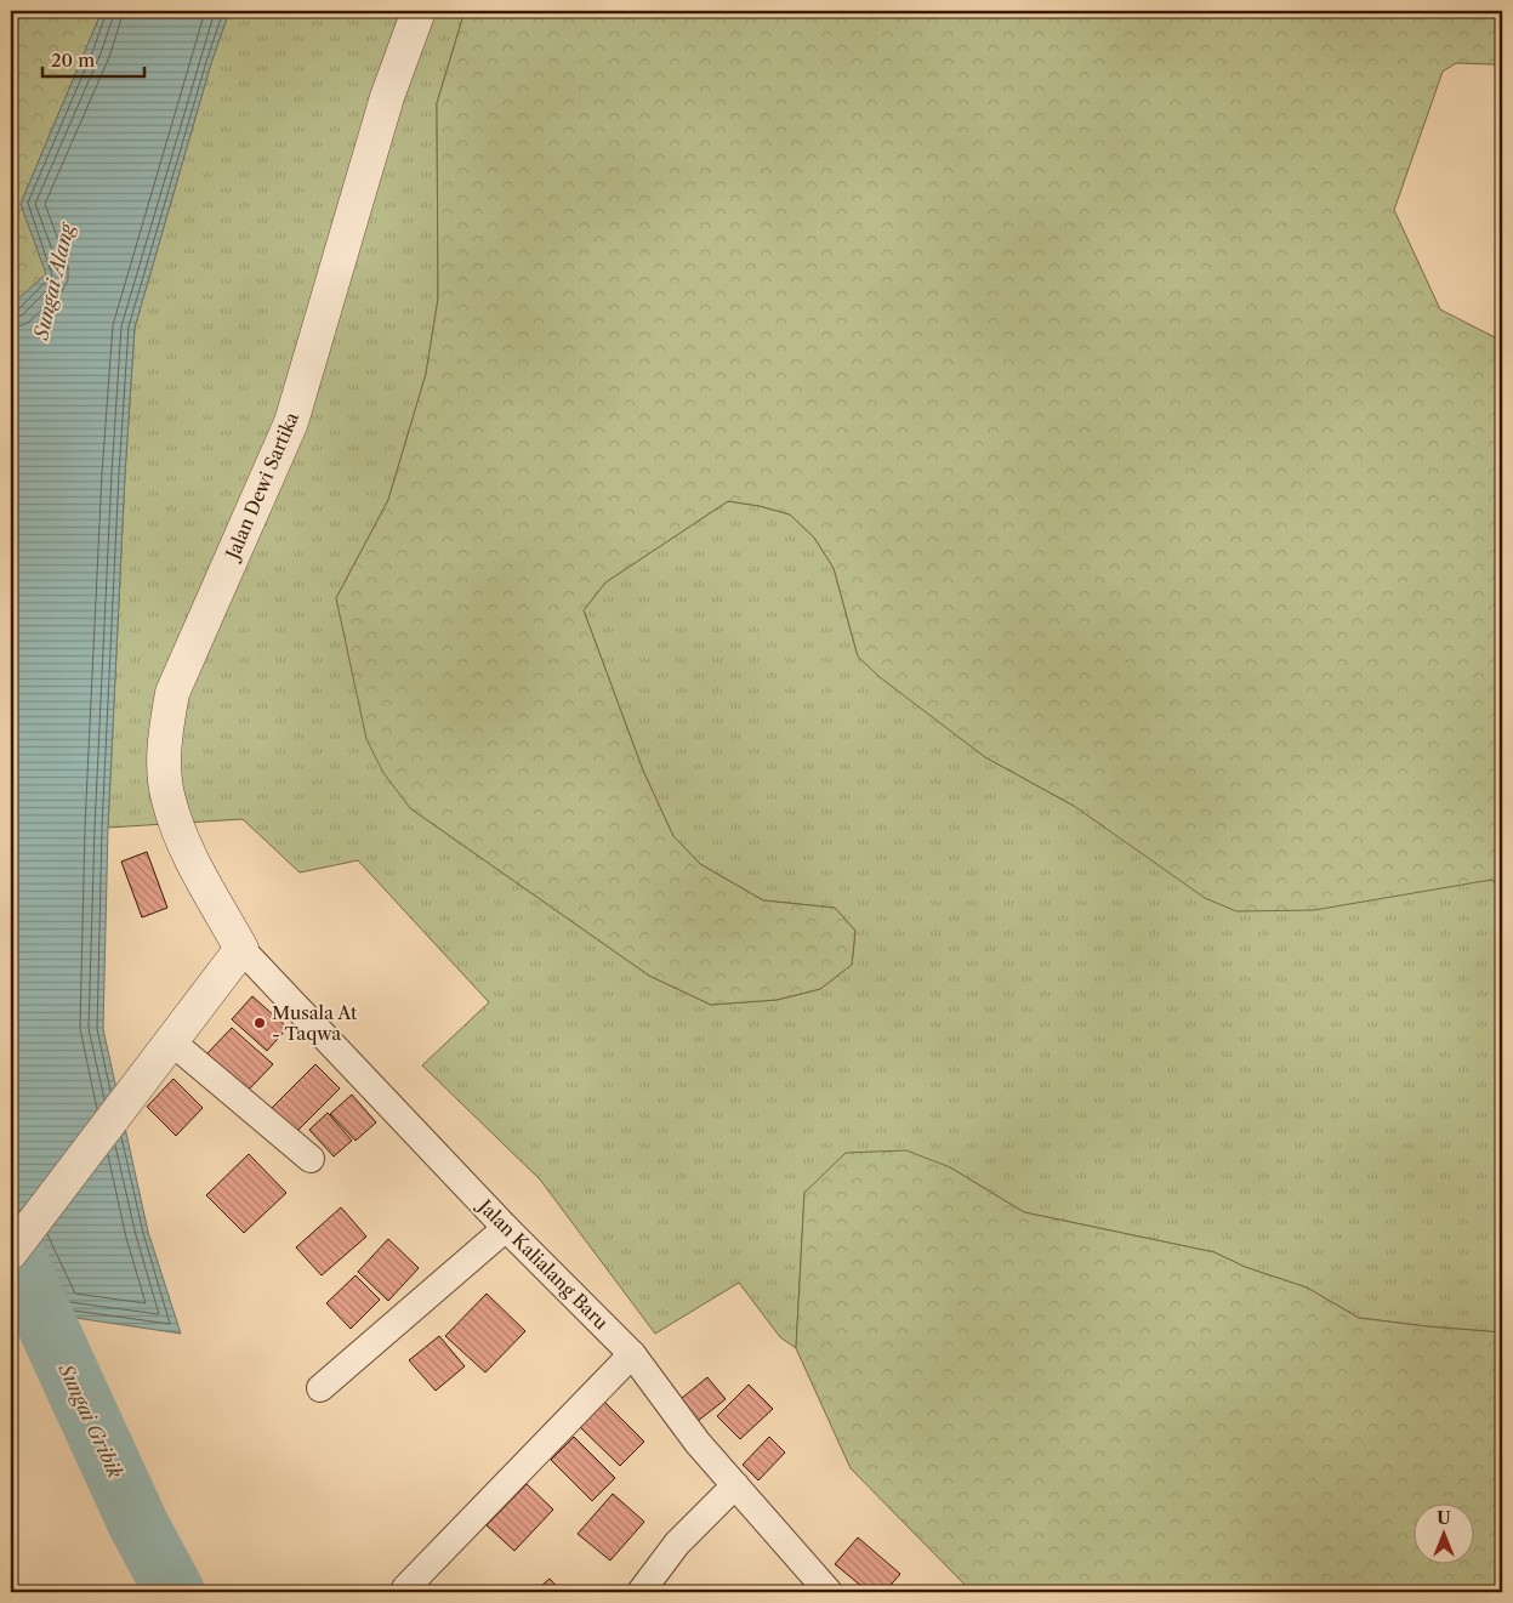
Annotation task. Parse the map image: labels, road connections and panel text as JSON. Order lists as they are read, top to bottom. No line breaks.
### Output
{"streets":{"street":["Jalan Dewi Sartika","Jalan Kalialang Baru"]},"crossings":[["Jalan Dewi Sartika","Jalan Kalialang Baru"]],"water":["Sungai Alang","Sungai Gribik"],"places":["Musala At - Taqwa"],"scale_bar":"20 m","north":"top"}
